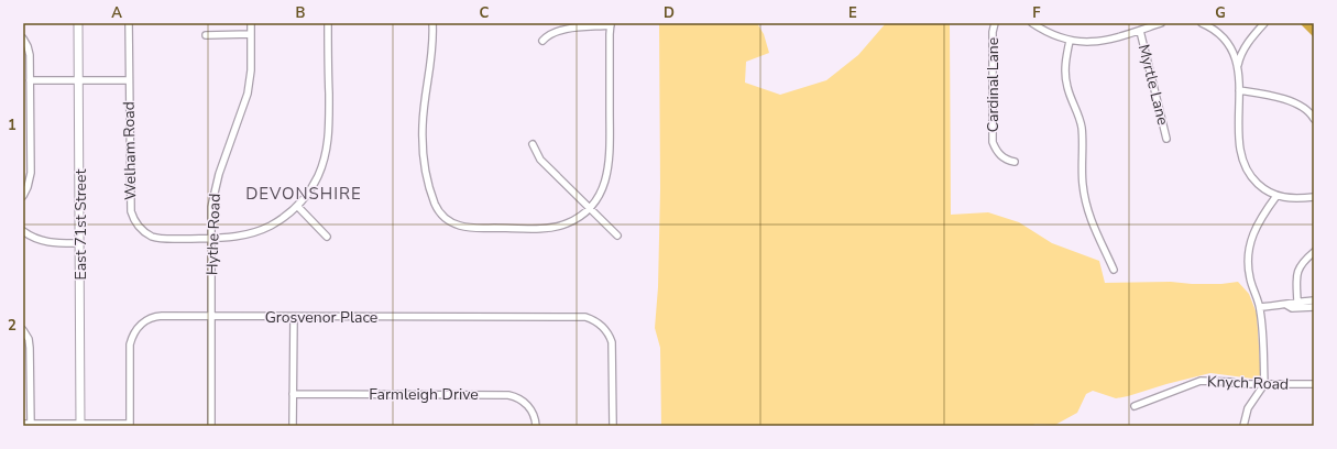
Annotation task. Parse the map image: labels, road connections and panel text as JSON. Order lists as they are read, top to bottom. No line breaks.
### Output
{"streets":{"main road":["East 71st Street"],"street":["Cardinal Lane","Myrtle Lane","Welham Road","Hythe Road","Grosvenor Place","Knych Road","Farmleigh Drive"]},"crossings":[["Welham Road","Hythe Road"],["Hythe Road","Grosvenor Place"]],"districts":["DEVONSHIRE"],"grid":{"columns":["A","B","C","D","E","F","G"],"rows":["1","2"]}}
